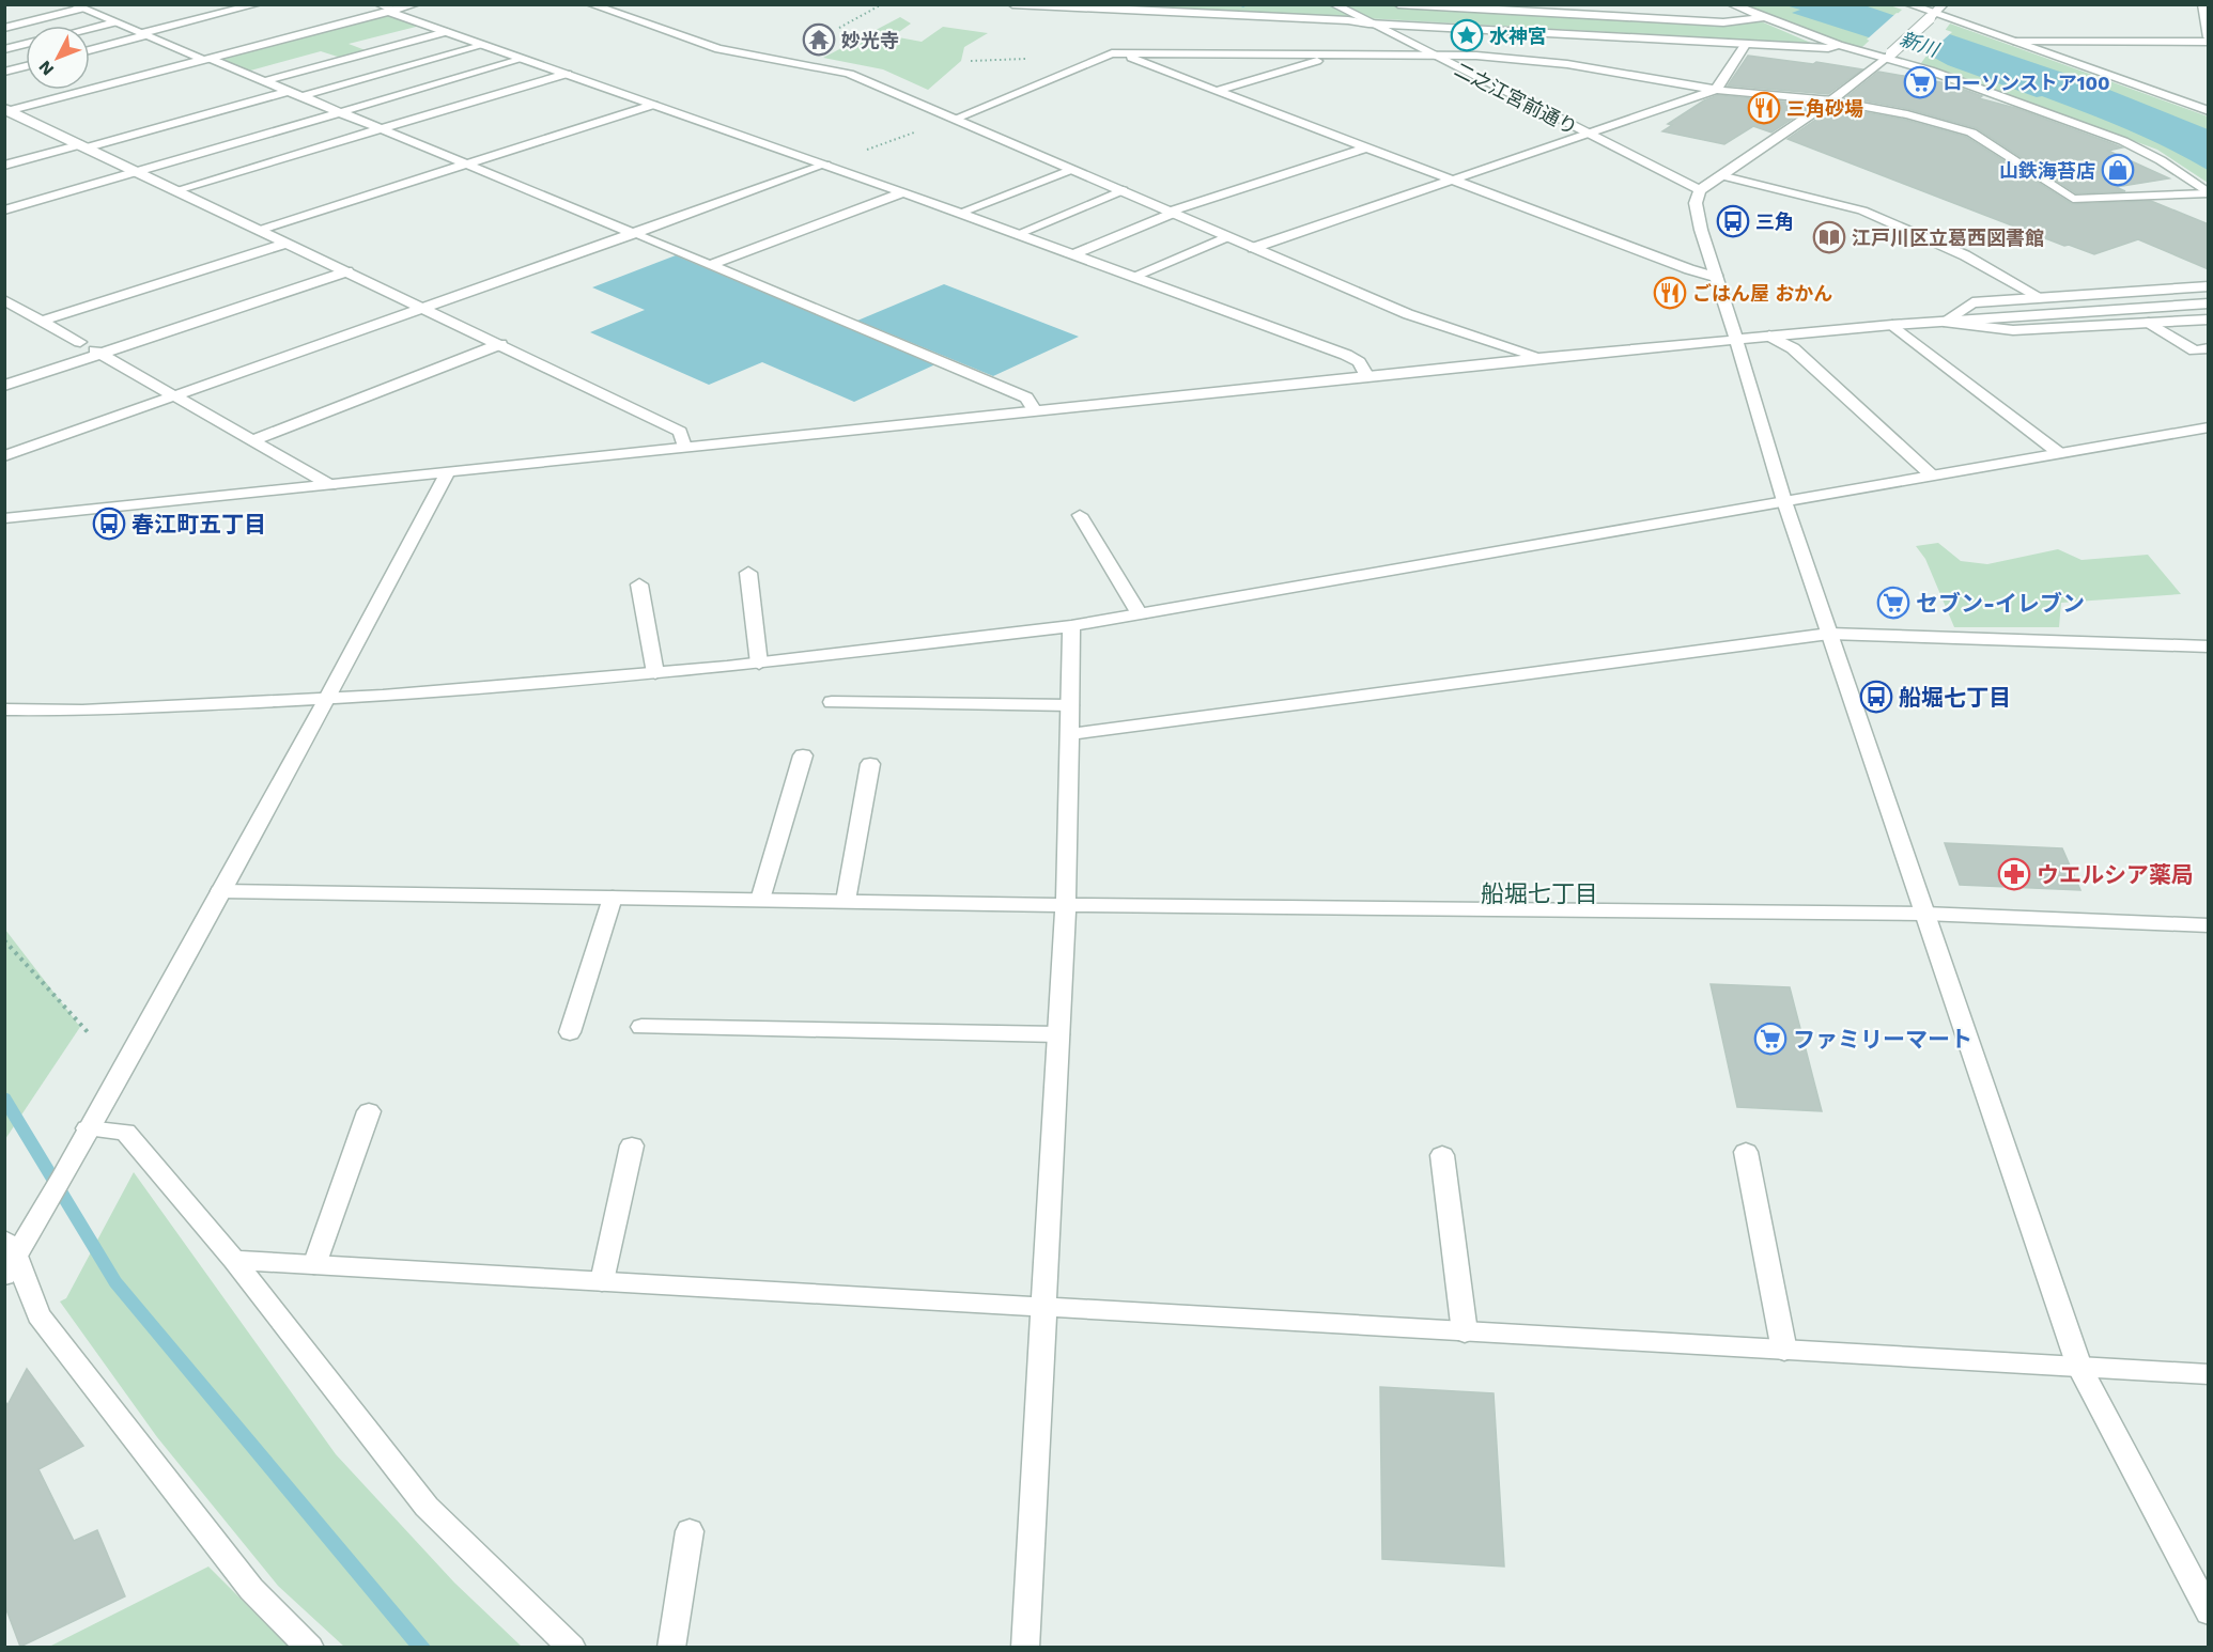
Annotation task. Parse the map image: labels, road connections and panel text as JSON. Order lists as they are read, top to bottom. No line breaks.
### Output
{"streets":{"street":["二之江宮前通り"]},"districts":["船堀七丁目"],"water":["新川"],"places":{"place":["水神宮"],"temple":["妙光寺"],"supermarket":["ローソンストア100","セブン-イレブン","ファミリーマート"],"restaurant":["三角砂場","ごはん屋 おかん"],"shop":["山鉄海苔店"],"bus stop":["三角","春江町五丁目","船堀七丁目"],"library":["江戸川区立葛西図書館"],"pharmacy":["ウエルシア薬局"]},"north":"bottom left"}
